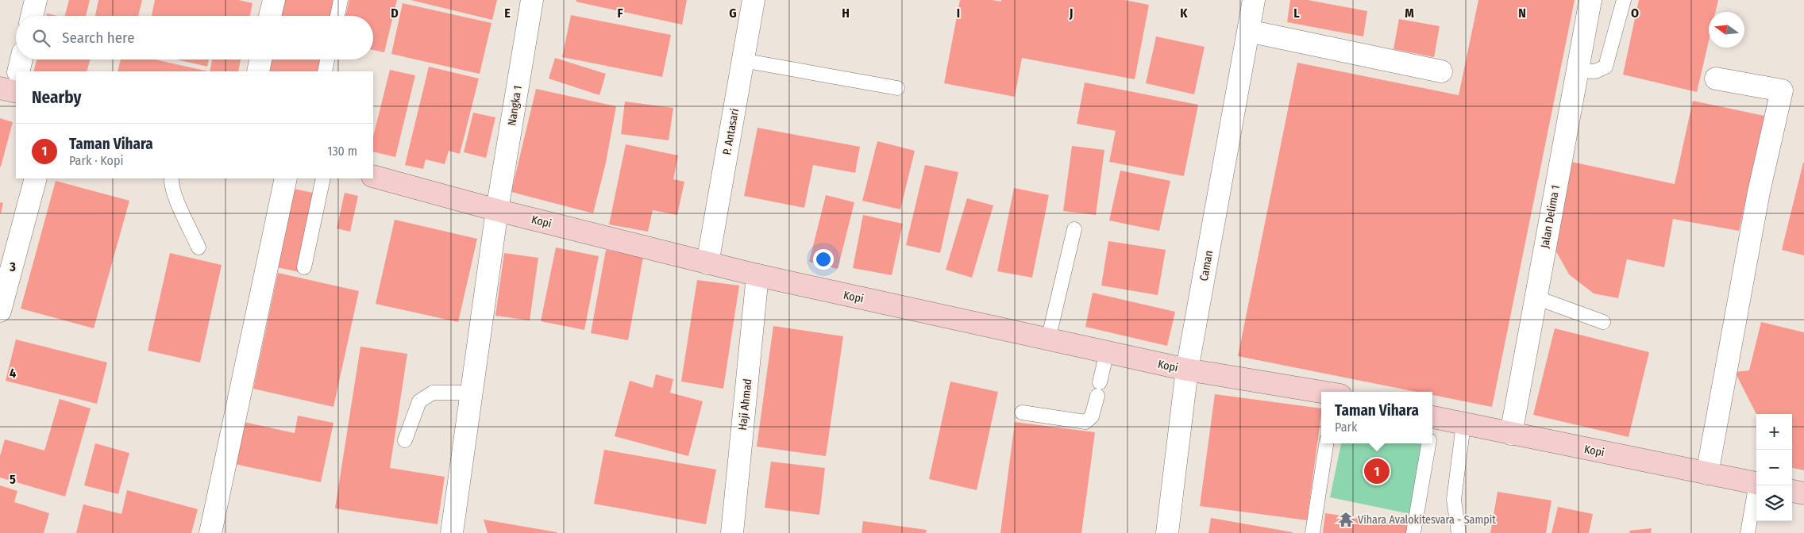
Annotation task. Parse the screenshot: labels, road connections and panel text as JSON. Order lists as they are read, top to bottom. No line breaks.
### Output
{"streets":{"street":["Nangka 1","P. Antasari","Jalan Delima 1","Kopi","Caman","Haji Ahmad"]},"crossings":[["Nangka 1","Kopi"],["P. Antasari","Kopi"],["Jalan Delima 1","Kopi"],["Kopi","Caman"],["Kopi","Haji Ahmad"]],"places":{"temple":["Vihara Avalokitesvara - Sampit"]},"north":"left","page":{"search":"Search here","heading":"Nearby","list":[{"mark":"1","name":"Taman Vihara","note":"Park · Kopi","value":"130 m"}],"popup":["Taman Vihara","Park"],"map_buttons":["+","−"],"pins":"1"},"grid":{"columns":["D","E","F","G","H","I","J","K","L","M","N","O"],"rows":["3","4","5"]}}
